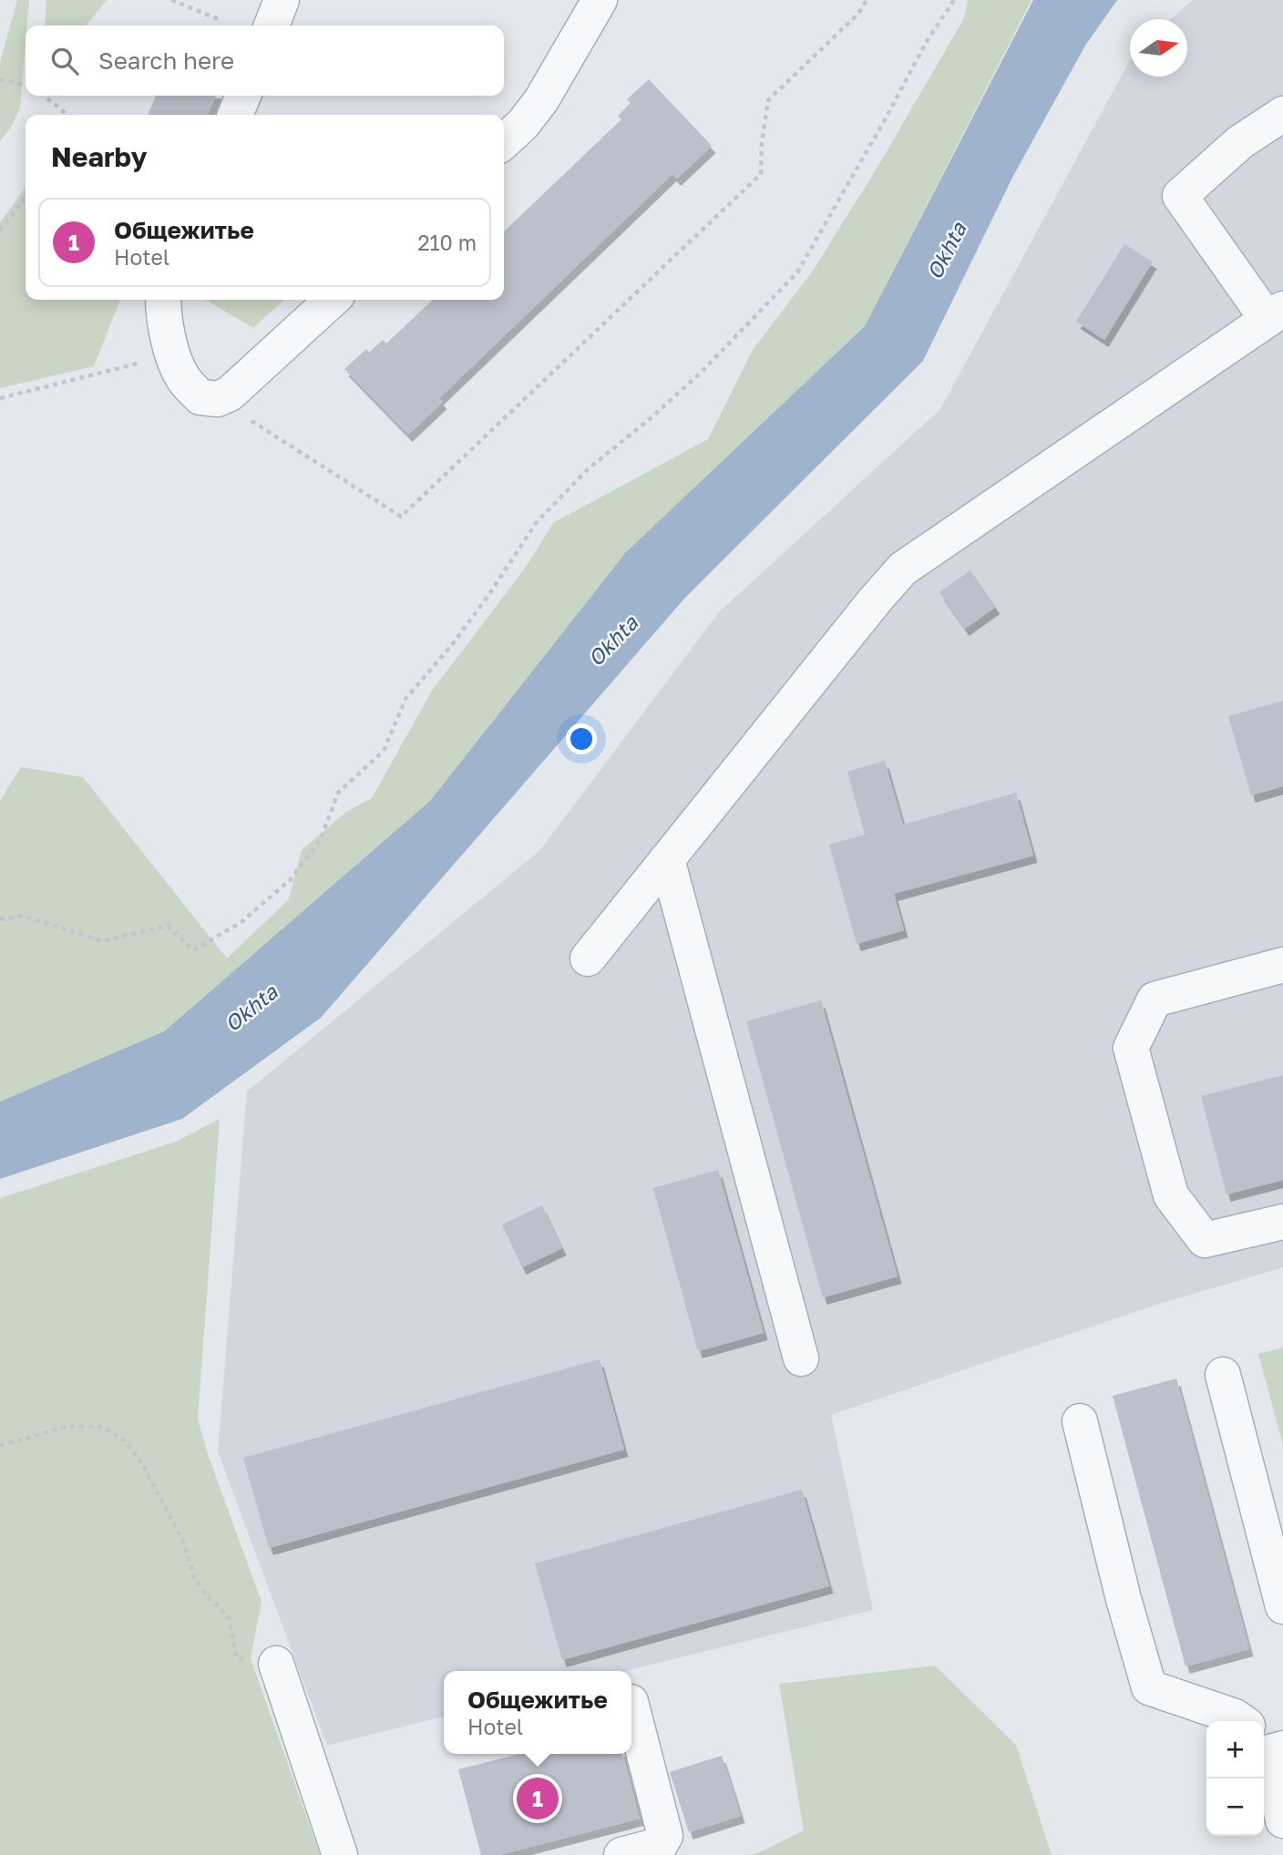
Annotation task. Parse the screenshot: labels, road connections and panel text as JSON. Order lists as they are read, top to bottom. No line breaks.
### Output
{"water":["Okhta"],"north":"right","page":{"search":"Search here","heading":"Nearby","list":[{"mark":"1","name":"Общежитье","note":"Hotel","value":"210 m"}],"popup":["Общежитье","Hotel"],"map_buttons":["+","−"],"pins":"1"}}
